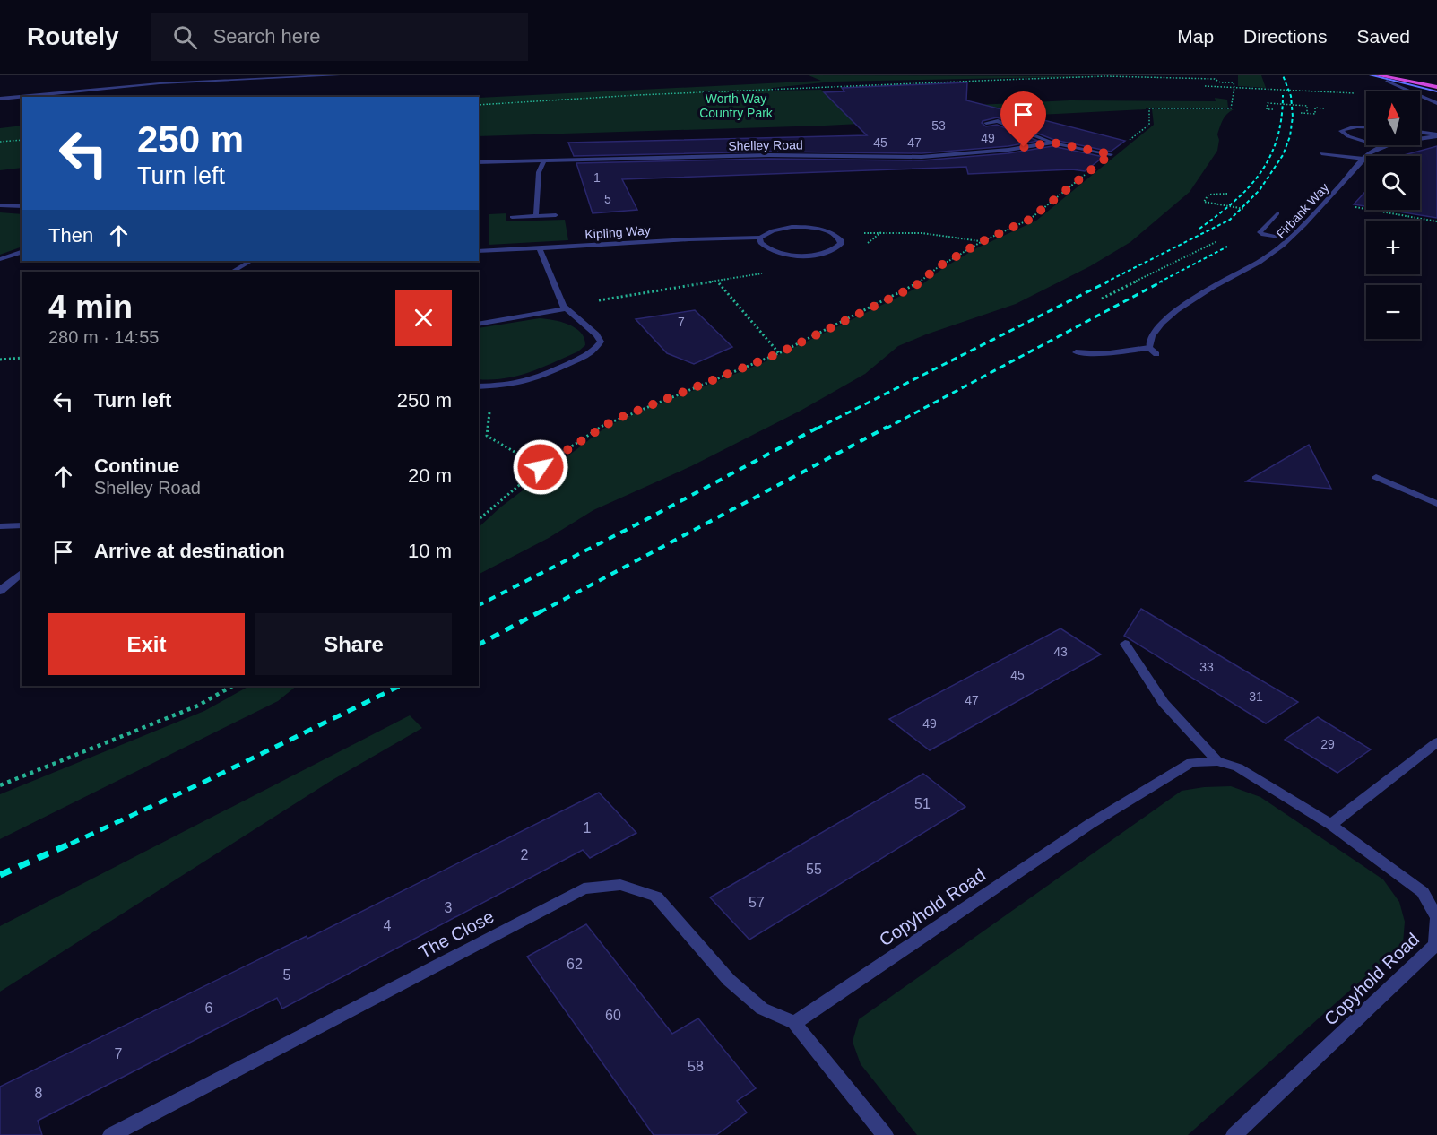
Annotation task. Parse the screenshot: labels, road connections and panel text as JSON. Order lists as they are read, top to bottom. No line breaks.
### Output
{"streets":{"street":["Shelley Road","Firbank Way","Kipling Way","Copyhold Road","The Close"]},"crossings":[["Copyhold Road","The Close"]],"parks":["Worth Way Country Park"],"house_numbers":["53","49","45","47","1","5","7","43","33","45","31","47","49","29","51","1","2","55","57","3","4","62","5","6","60","7","58","8"],"north":"top","page":{"header":"Routely","search":"Search here","nav":["Map","Directions","Saved"],"map_buttons":["+","−"],"turn":["250 m","Turn left"],"then":"Then","heading":["4 min","280 m · 14:55"],"list":[{"name":"Turn left","value":"250 m"},{"name":"Continue","note":"Shelley Road","value":"20 m"},{"name":"Arrive at destination","value":"10 m"}],"buttons":["Exit","Share"]}}
